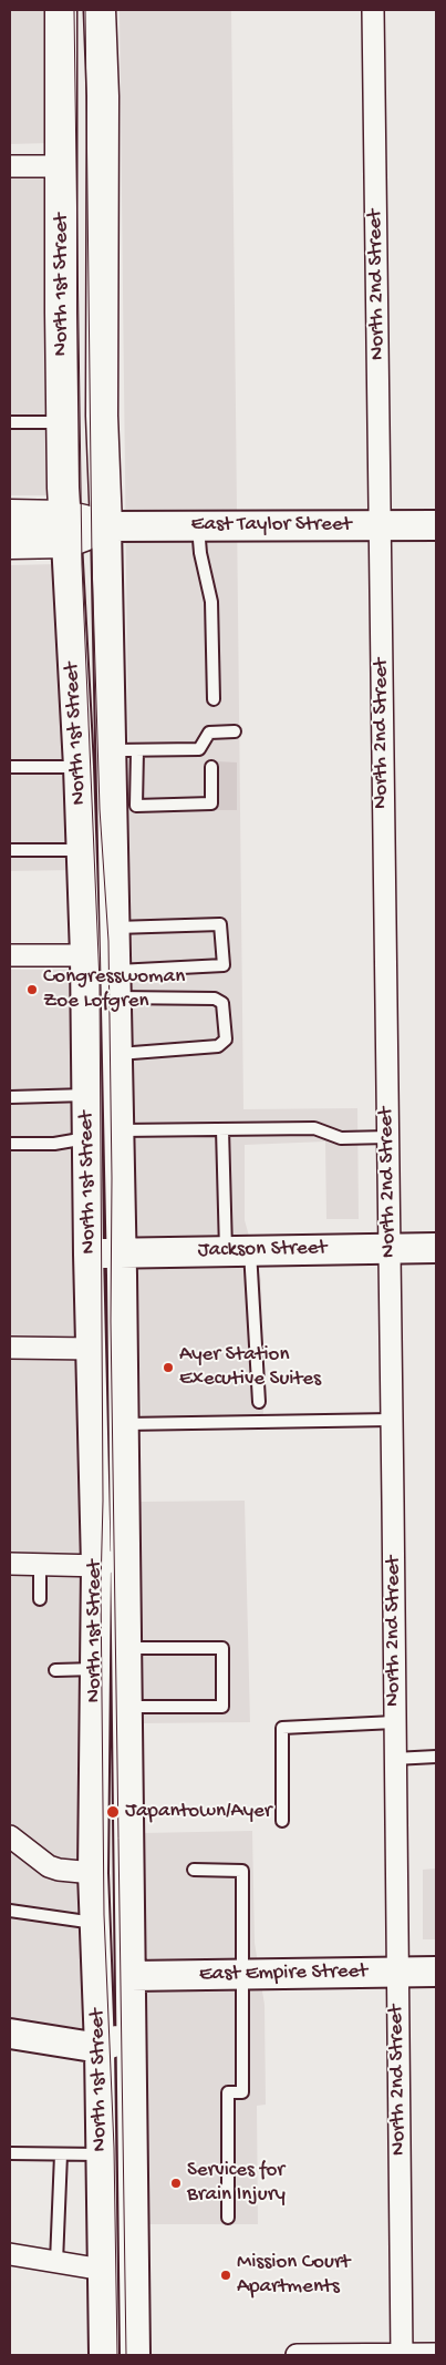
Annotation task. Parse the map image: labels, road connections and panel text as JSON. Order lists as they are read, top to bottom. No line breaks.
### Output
{"streets":{"main road":["North 1st Street","East Taylor Street","Jackson Street","East Empire Street"],"street":["North 2nd Street"]},"crossings":[["North 1st Street","East Taylor Street"],["North 1st Street","Jackson Street"],["North 1st Street","East Empire Street"],["North 2nd Street","East Taylor Street"],["North 2nd Street","Jackson Street"],["North 2nd Street","East Empire Street"]],"places":["Congresswoman Zoe Lofgren","Ayer Station Executive Suites","Japantown/Ayer","Services for Brain Injury","Mission Court Apartments"]}
